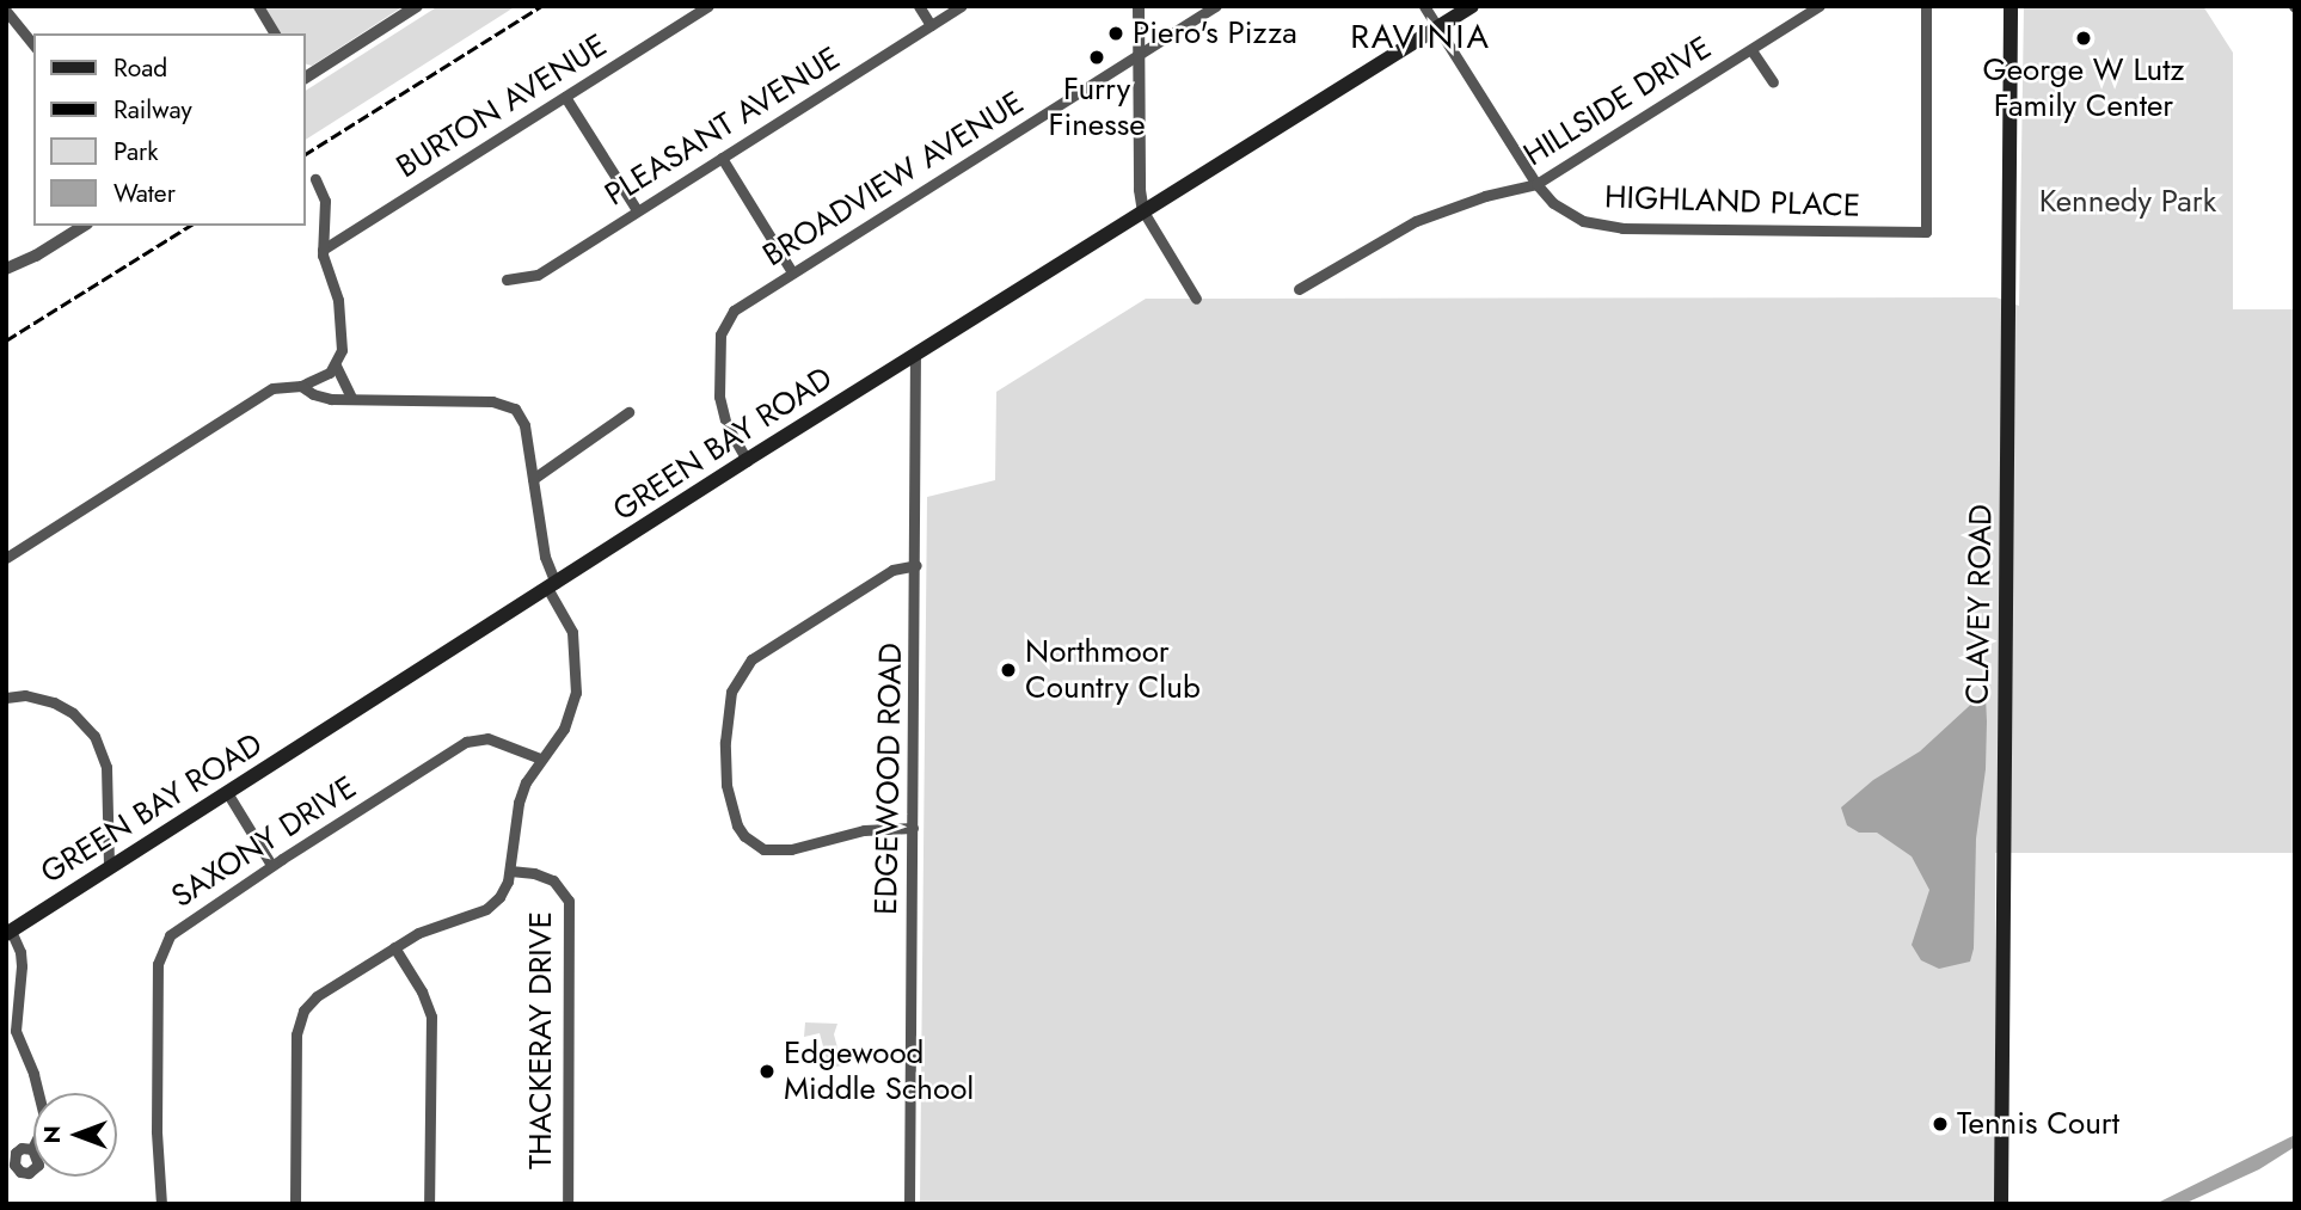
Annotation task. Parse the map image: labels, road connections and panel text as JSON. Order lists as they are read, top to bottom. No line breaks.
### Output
{"streets":{"main road":["GREEN BAY ROAD","CLAVEY ROAD"],"street":["HILLSIDE DRIVE","BURTON AVENUE","PLEASANT AVENUE","BROADVIEW AVENUE","HIGHLAND PLACE","EDGEWOOD ROAD","SAXONY DRIVE","THACKERAY DRIVE"]},"crossings":[["HILLSIDE DRIVE","HIGHLAND PLACE"],["BROADVIEW AVENUE","GREEN BAY ROAD"],["HIGHLAND PLACE","GREEN BAY ROAD"],["GREEN BAY ROAD","EDGEWOOD ROAD"],["GREEN BAY ROAD","THACKERAY DRIVE"],["SAXONY DRIVE","THACKERAY DRIVE"]],"districts":["RAVINIA"],"parks":["Kennedy Park"],"places":["Piero's Pizza","George W Lutz Family Center","Furry Finesse","Northmoor Country Club","Edgewood Middle School","Tennis Court"],"legend":["Road","Railway","Park","Water"],"north":"left"}
